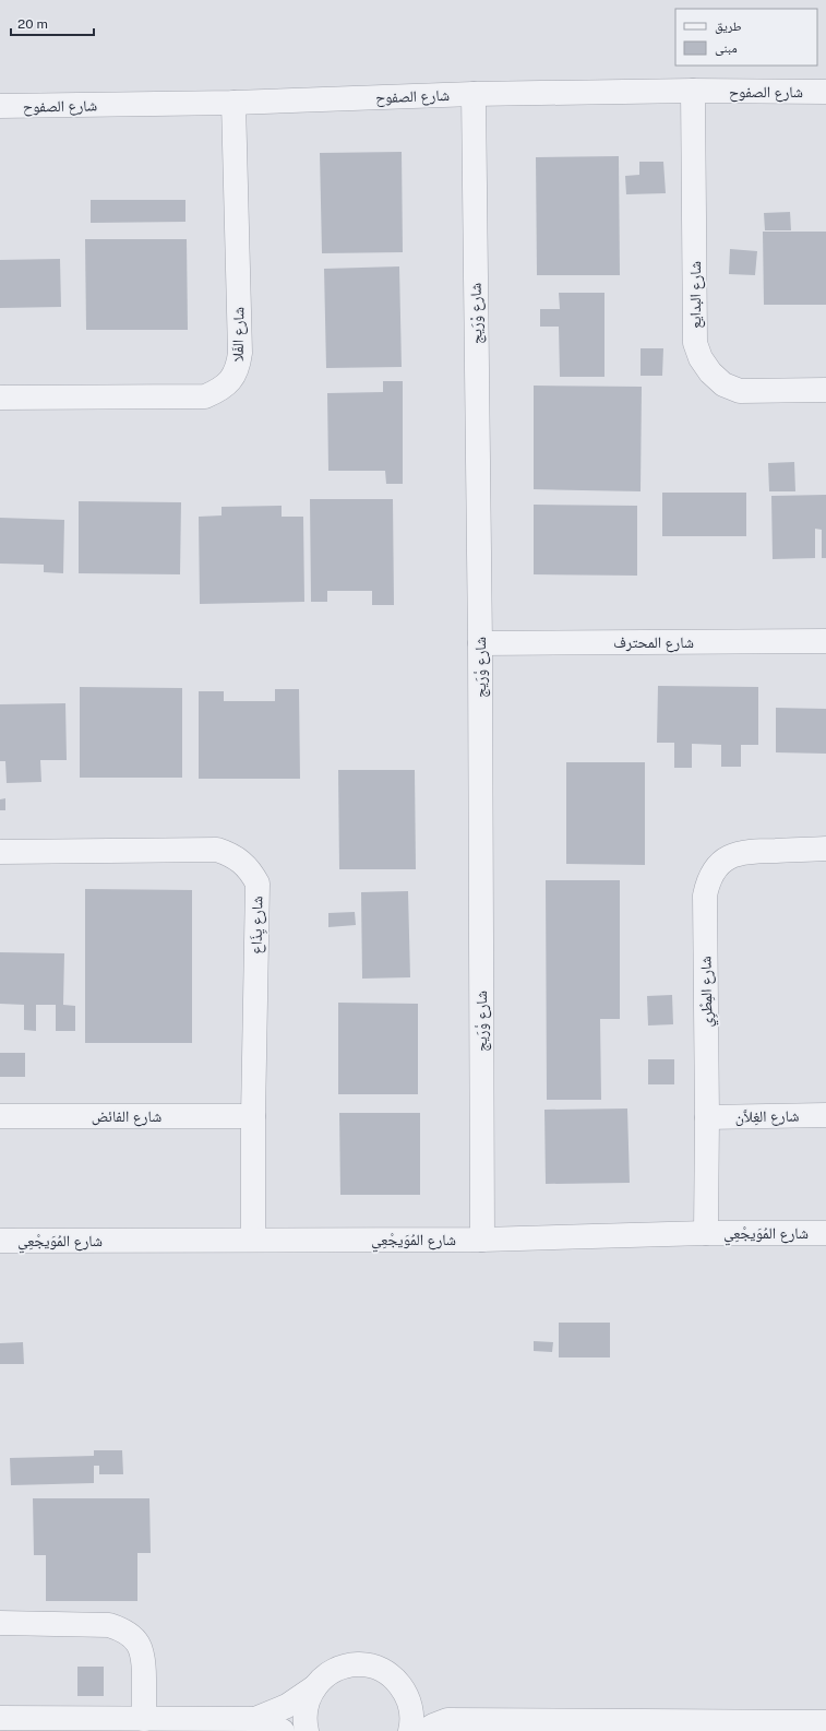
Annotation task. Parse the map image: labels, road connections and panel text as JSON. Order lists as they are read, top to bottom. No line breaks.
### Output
{"streets":{"street":["شارع الصفوح","شارع البدايع","شارع وْرَيج","شارع الفَلا","شارع المحترف","شارع يِذَاع","شارع المِطْرِي","شارع الفائض","شارع الغِلاَّن","شارع المُوَيجْعِي"]},"crossings":[["شارع الصفوح","شارع البدايع"],["شارع الصفوح","شارع وْرَيج"],["شارع الصفوح","شارع الفَلا"],["شارع وْرَيج","شارع المحترف"],["شارع وْرَيج","شارع المُوَيجْعِي"],["شارع يِذَاع","شارع الفائض"],["شارع يِذَاع","شارع المُوَيجْعِي"],["شارع المِطْرِي","شارع الغِلاَّن"],["شارع المِطْرِي","شارع المُوَيجْعِي"]],"legend":["طريق","مبنى"],"scale_bar":"20 m"}
